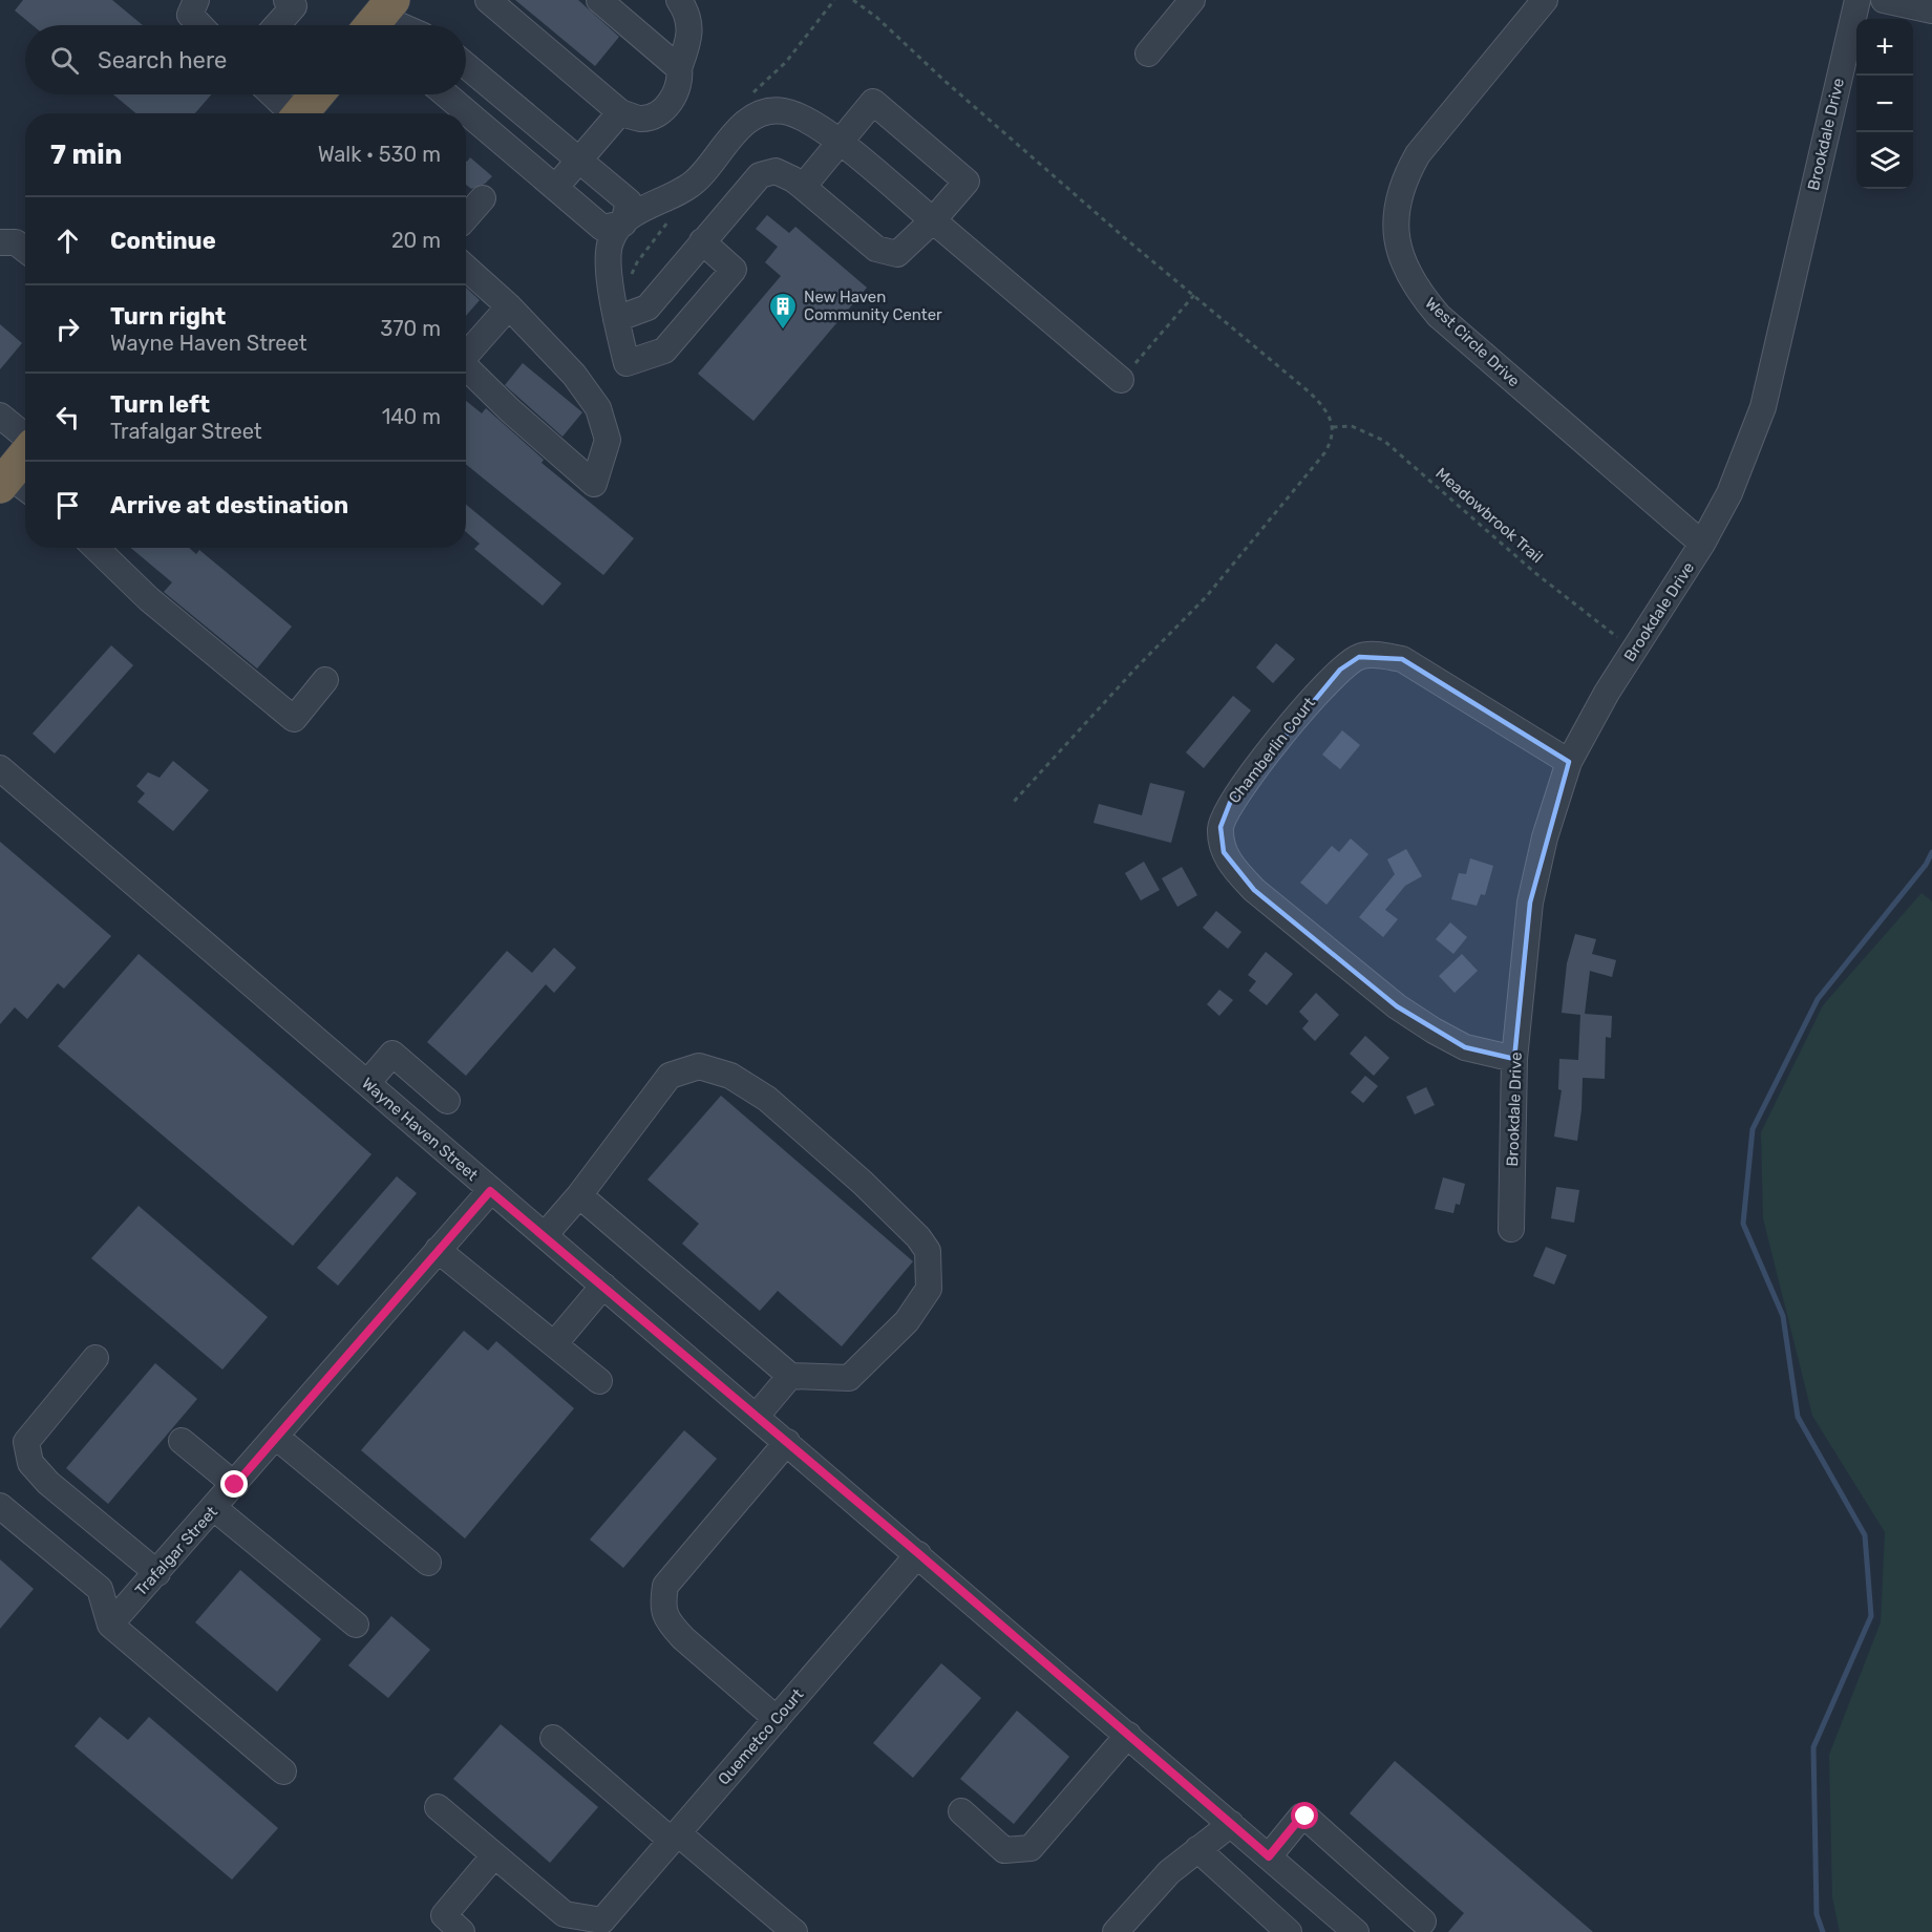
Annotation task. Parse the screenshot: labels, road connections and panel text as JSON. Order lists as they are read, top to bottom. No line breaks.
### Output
{"streets":{"street":["Brookdale Drive","West Circle Drive","Chamberlin Court","Wayne Haven Street","Trafalgar Street","Quemetco Court"],"path":["Meadowbrook Trail"]},"crossings":[["Brookdale Drive","West Circle Drive"],["Brookdale Drive","Chamberlin Court"],["Wayne Haven Street","Trafalgar Street"],["Wayne Haven Street","Quemetco Court"]],"places":{"building":["New Haven Community Center"]},"page":{"map_buttons":["+","−"],"search":"Search here","heading":["7 min","Walk · 530 m"],"list":[["Continue","20 m"],["Turn right","Wayne Haven Street","370 m"],["Turn left","Trafalgar Street","140 m"],"Arrive at destination"]}}
